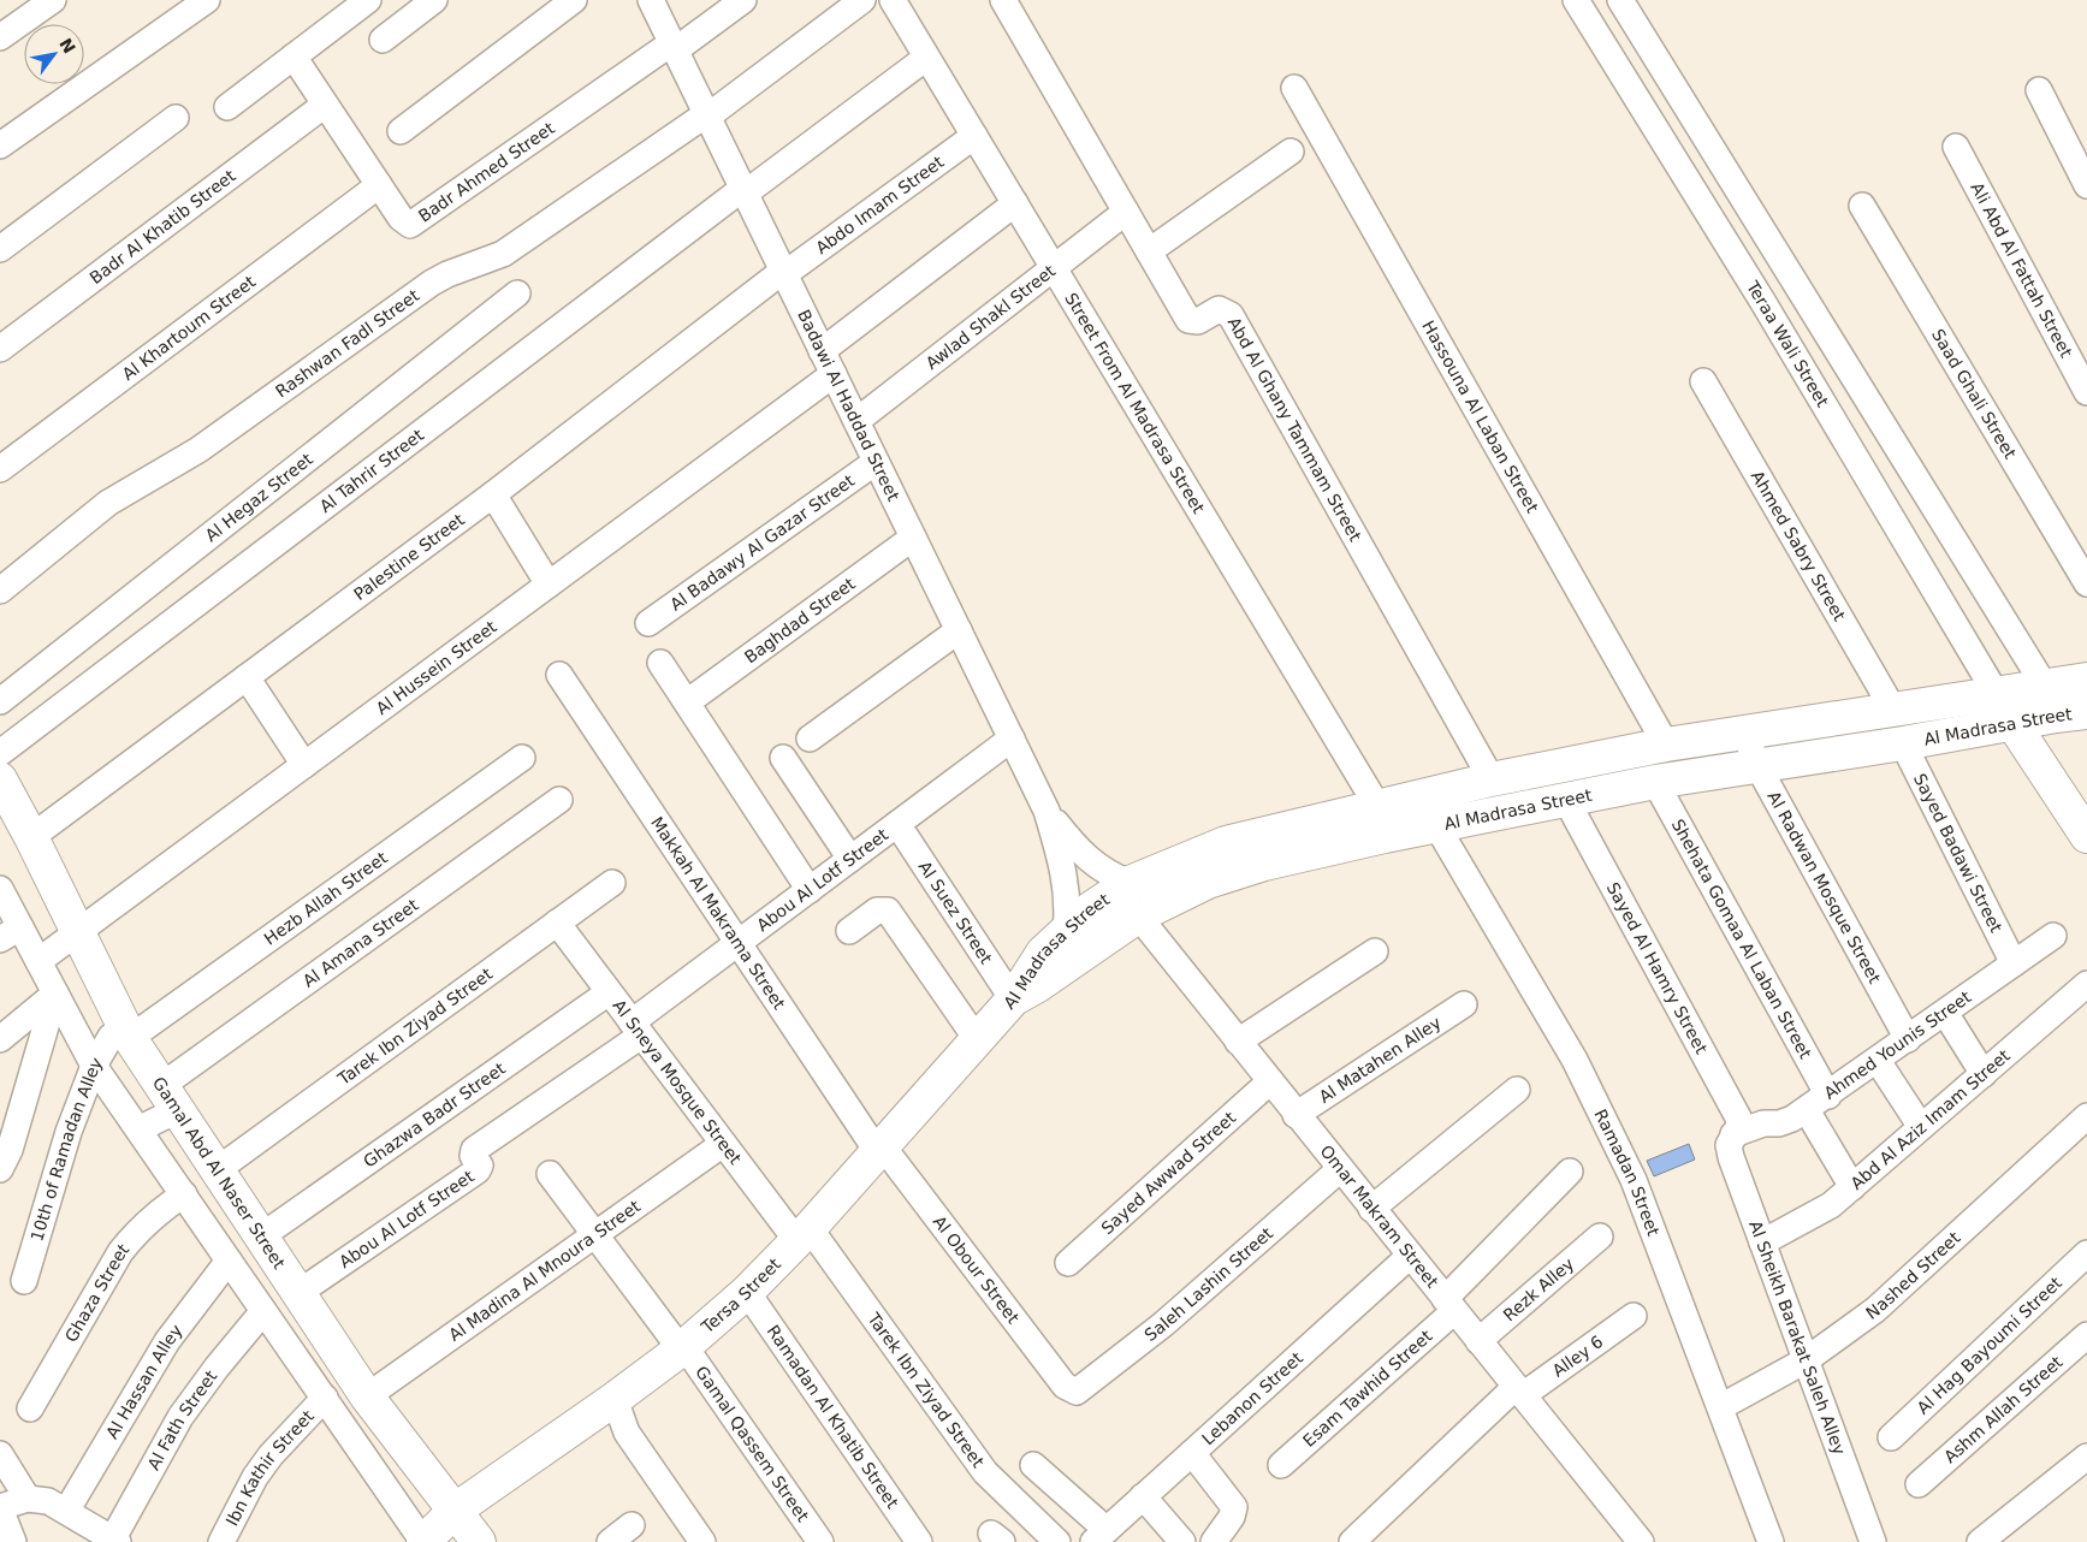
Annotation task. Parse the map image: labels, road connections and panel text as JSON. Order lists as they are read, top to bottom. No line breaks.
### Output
{"streets":{"main road":["Al Madrasa Street","Gamal Abd Al Naser Street","Tersa Street"],"street":["Badr Ahmed Street","Abdo Imam Street","Badr Al Khatib Street","Ali Abd Al Fattah Street","Awlad Shakl Street","Al Khartoum Street","Rashwan Fadl Street","Teraa Wali Street","Saad Ghali Street","Street From Al Madrasa Street","Badawi Al Haddad Street","Hassouna Al Laban Street","Abd Al Ghany Tammam Street","Al Tahrir Street","Al Hegaz Street","Al Badawy Al Gazar Street","Ahmed Sabry Street","Palestine Street","Baghdad Street","Al Hussein Street","Sayed Badawi Street","Abou Al Lotf Street","Al Radwan Mosque Street","Hezb Allah Street","Al Suez Street","Makkah Al Makrama Street","Shehata Gomaa Al Laban Street","Al Amana Street","Sayed Al Hamry Street","Tarek Ibn Ziyad Street","Ahmed Younis Street","Al Matahen Alley","Al Sneya Mosque Street","Ghazwa Badr Street","Abd Al Aziz Imam Street","10th of Ramadan Alley","Sayed Awwad Street","Ramadan Street","Omar Makram Street","Al Obour Street","Al Madina Al Mnoura Street","Nashed Street","Saleh Lashin Street","Rezk Alley","Ghaza Street","Al Sheikh Barakat Saleh Alley","Al Hag Bayoumi Street","Alley 6","Al Hassan Alley","Esam Tawhid Street","Lebanon Street","Ashm Allah Street","Ramadan Al Khatib Street","Al Fath Street","Gamal Qassem Street","Ibn Kathir Street"]},"crossings":[["Badr Ahmed Street","Badr Al Khatib Street"],["Badr Ahmed Street","Al Khartoum Street"],["Badr Ahmed Street","Badawi Al Haddad Street"],["Abdo Imam Street","Street From Al Madrasa Street"],["Abdo Imam Street","Badawi Al Haddad Street"],["Abdo Imam Street","Palestine Street"],["Awlad Shakl Street","Street From Al Madrasa Street"],["Awlad Shakl Street","Badawi Al Haddad Street"],["Awlad Shakl Street","Abd Al Ghany Tammam Street"],["Rashwan Fadl Street","Badawi Al Haddad Street"],["Teraa Wali Street","Al Madrasa Street"],["Street From Al Madrasa Street","Al Tahrir Street"],["Street From Al Madrasa Street","Al Madrasa Street"],["Badawi Al Haddad Street","Al Tahrir Street"],["Badawi Al Haddad Street","Al Badawy Al Gazar Street"],["Badawi Al Haddad Street","Palestine Street"],["Badawi Al Haddad Street","Baghdad Street"],["Badawi Al Haddad Street","Al Hussein Street"],["Badawi Al Haddad Street","Al Madrasa Street"],["Badawi Al Haddad Street","Abou Al Lotf Street"],["Badawi Al Haddad Street","Omar Makram Street"],["Hassouna Al Laban Street","Al Madrasa Street"],["Abd Al Ghany Tammam Street","Al Madrasa Street"],["Ahmed Sabry Street","Al Madrasa Street"],["Palestine Street","Gamal Abd Al Naser Street"],["Al Hussein Street","Gamal Abd Al Naser Street"],["Al Madrasa Street","Sayed Badawi Street"],["Al Madrasa Street","Al Radwan Mosque Street"],["Al Madrasa Street","Al Suez Street"],["Al Madrasa Street","Shehata Gomaa Al Laban Street"],["Al Madrasa Street","Sayed Al Hamry Street"],["Al Madrasa Street","Ramadan Street"],["Al Madrasa Street","Omar Makram Street"],["Al Madrasa Street","Tersa Street"],["Sayed Badawi Street","Ahmed Younis Street"],["Abou Al Lotf Street","Al Suez Street"],["Abou Al Lotf Street","Makkah Al Makrama Street"],["Abou Al Lotf Street","Al Sneya Mosque Street"],["Abou Al Lotf Street","Gamal Abd Al Naser Street"],["Al Radwan Mosque Street","Ahmed Younis Street"],["Hezb Allah Street","10th of Ramadan Alley"],["Hezb Allah Street","Gamal Abd Al Naser Street"],["Al Suez Street","Tersa Street"],["Makkah Al Makrama Street","Al Obour Street"],["Makkah Al Makrama Street","Tersa Street"],["Shehata Gomaa Al Laban Street","Ahmed Younis Street"],["Al Amana Street","Gamal Abd Al Naser Street"],["Sayed Al Hamry Street","Ahmed Younis Street"],["Sayed Al Hamry Street","Al Sheikh Barakat Saleh Alley"],["Tarek Ibn Ziyad Street","Al Sneya Mosque Street"],["Tarek Ibn Ziyad Street","Gamal Abd Al Naser Street"],["Tarek Ibn Ziyad Street","Tersa Street"],["Ahmed Younis Street","Al Sheikh Barakat Saleh Alley"],["Al Matahen Alley","Omar Makram Street"],["Al Sneya Mosque Street","Ghazwa Badr Street"],["Al Sneya Mosque Street","Al Madina Al Mnoura Street"],["Al Sneya Mosque Street","Tersa Street"],["Ghazwa Badr Street","Gamal Abd Al Naser Street"],["Abd Al Aziz Imam Street","Al Sheikh Barakat Saleh Alley"],["10th of Ramadan Alley","Gamal Abd Al Naser Street"],["Sayed Awwad Street","Omar Makram Street"],["Ramadan Street","Nashed Street"],["Gamal Abd Al Naser Street","Al Madina Al Mnoura Street"],["Gamal Abd Al Naser Street","Tersa Street"],["Omar Makram Street","Saleh Lashin Street"],["Omar Makram Street","Rezk Alley"],["Omar Makram Street","Alley 6"],["Omar Makram Street","Esam Tawhid Street"],["Omar Makram Street","Lebanon Street"],["Al Obour Street","Saleh Lashin Street"],["Al Obour Street","Tersa Street"],["Al Madina Al Mnoura Street","Gamal Qassem Street"],["Nashed Street","Al Sheikh Barakat Saleh Alley"],["Tersa Street","Ramadan Al Khatib Street"],["Tersa Street","Gamal Qassem Street"]],"north":"top right"}
